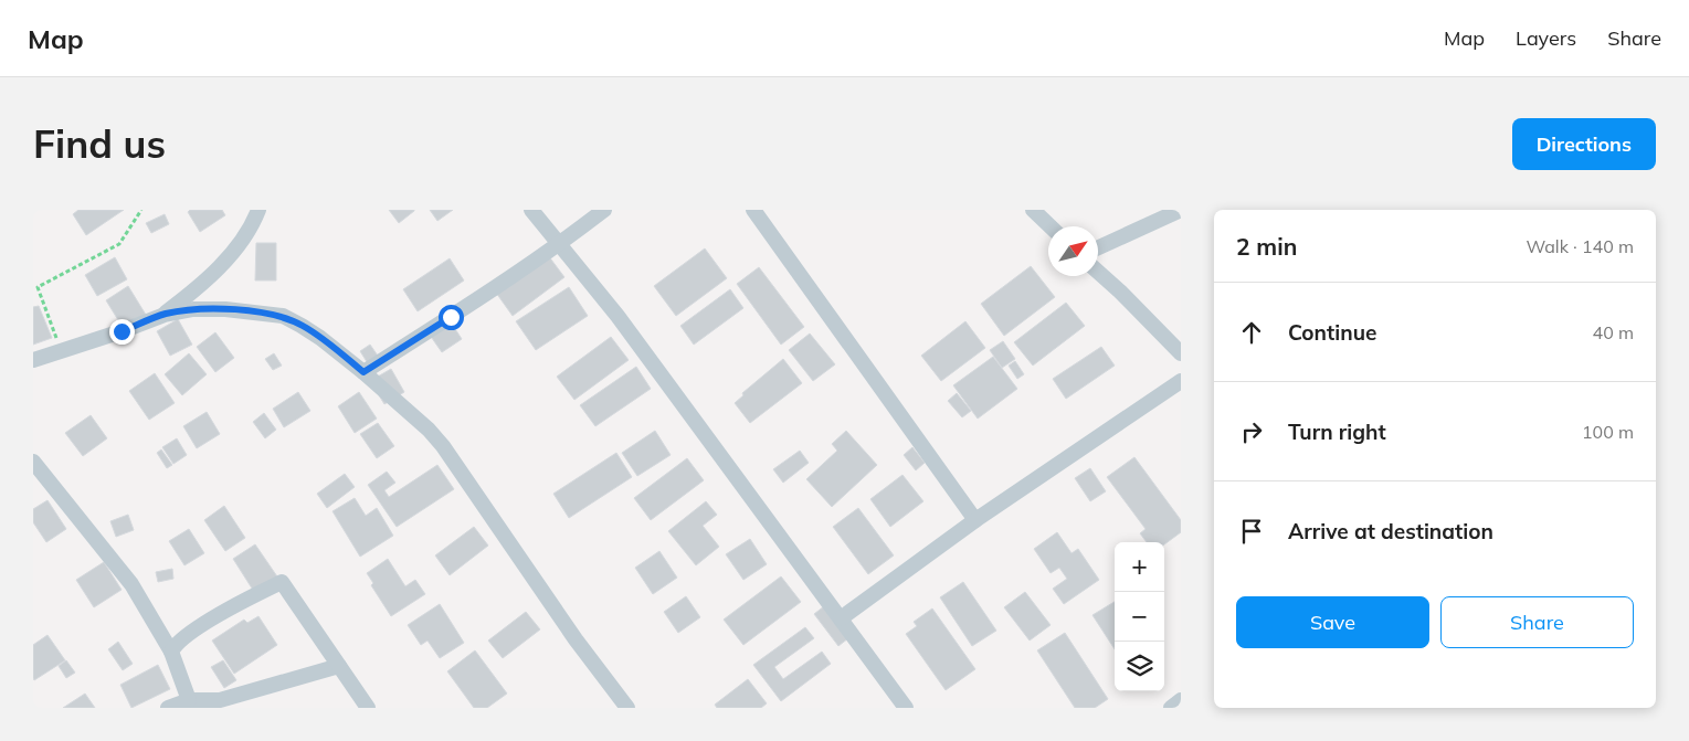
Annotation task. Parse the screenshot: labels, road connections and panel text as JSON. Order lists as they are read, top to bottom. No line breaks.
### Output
{"north":"top right","page":{"header":"Map","nav":["Map","Layers","Share"],"buttons":["Directions",["Save","Share"]],"title":"Find us","heading":["2 min","Walk · 140 m"],"list":[["Continue","40 m"],["Turn right","100 m"],"Arrive at destination"],"map_buttons":["+","−"]}}
